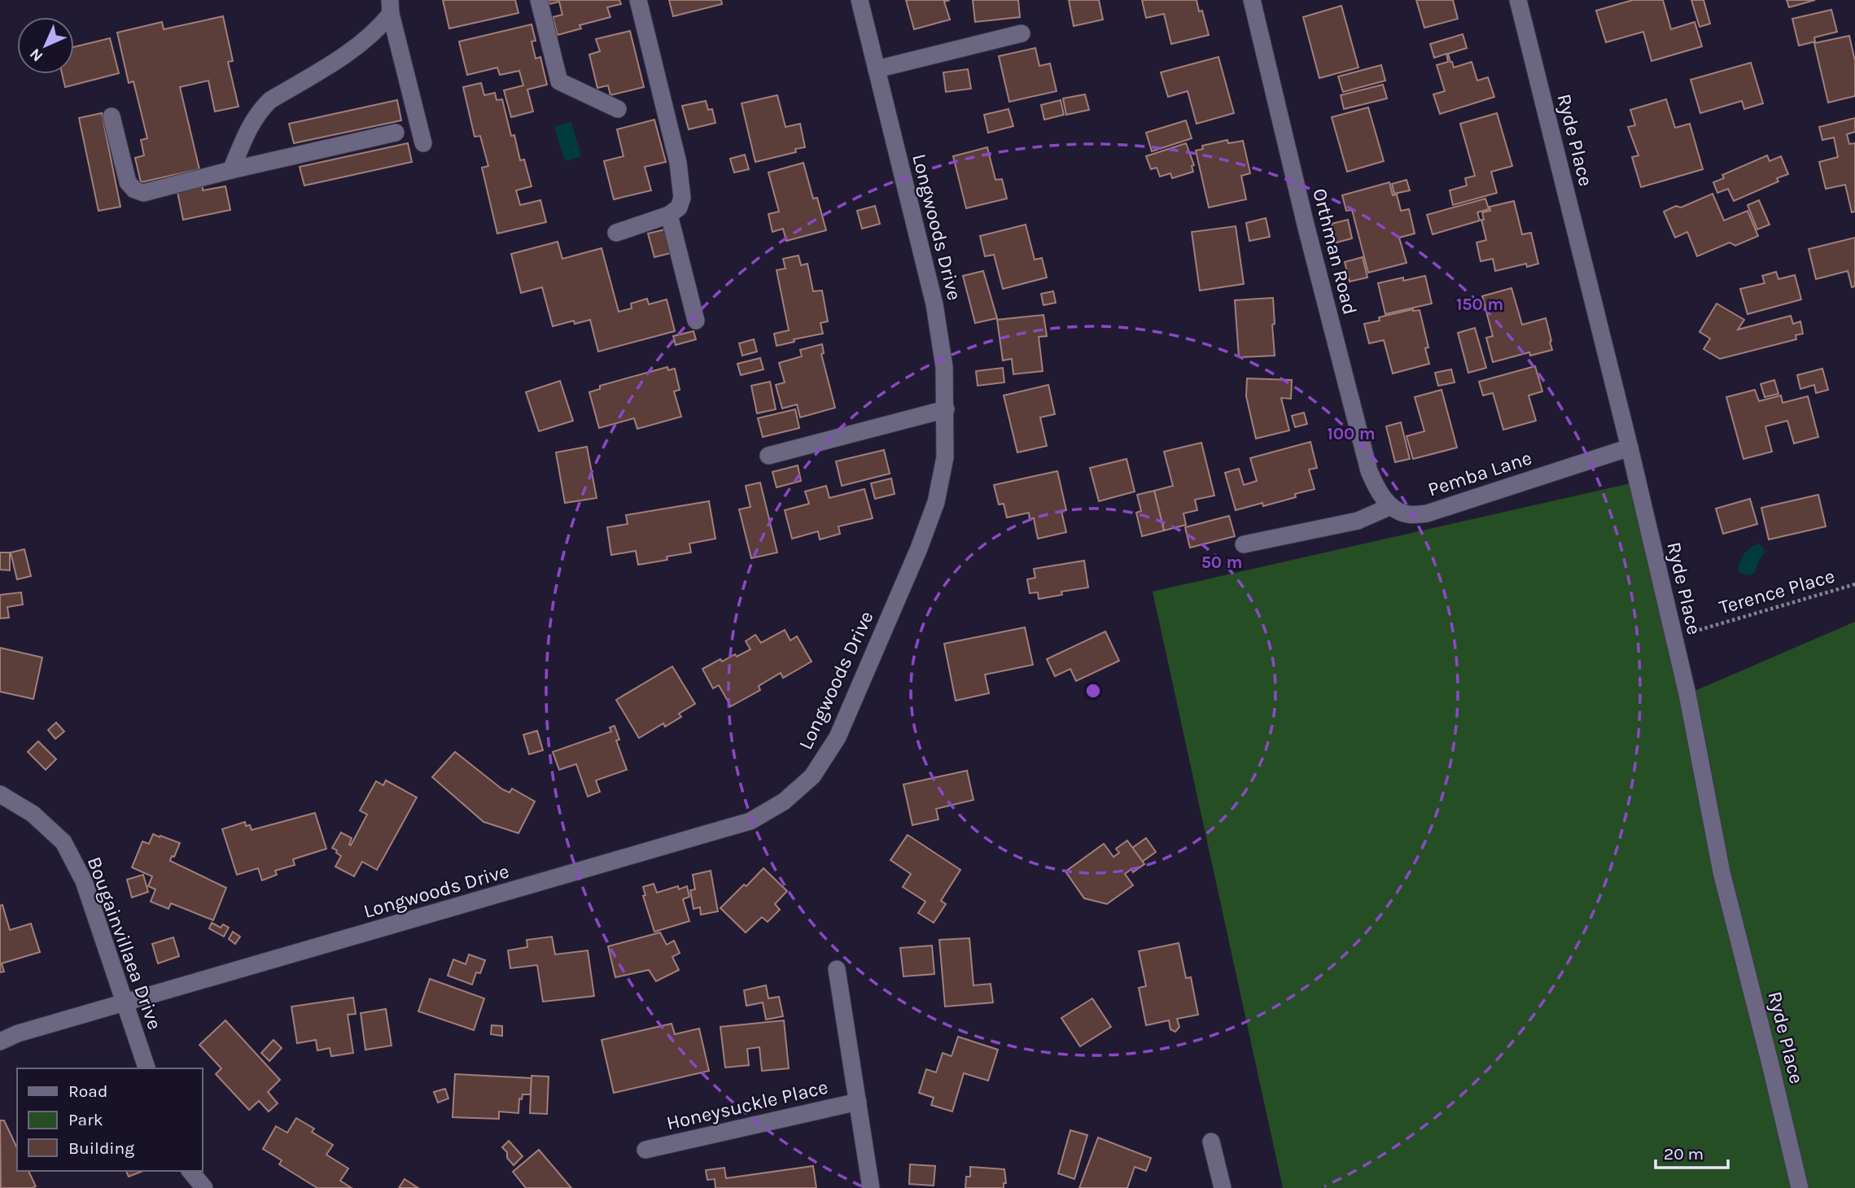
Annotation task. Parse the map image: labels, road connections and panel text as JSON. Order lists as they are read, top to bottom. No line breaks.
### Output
{"streets":{"street":["Ryde Place","Longwoods Drive","Orthman Road","Pemba Lane","Bougainvillaea Drive","Honeysuckle Place"],"path":["Terence Place"]},"crossings":[["Ryde Place","Pemba Lane"],["Ryde Place","Terence Place"],["Longwoods Drive","Bougainvillaea Drive"],["Orthman Road","Pemba Lane"]],"legend":["Road","Park","Building"],"scale_bar":"20 m","north":"bottom left","rings":["150 m","100 m","50 m"]}
